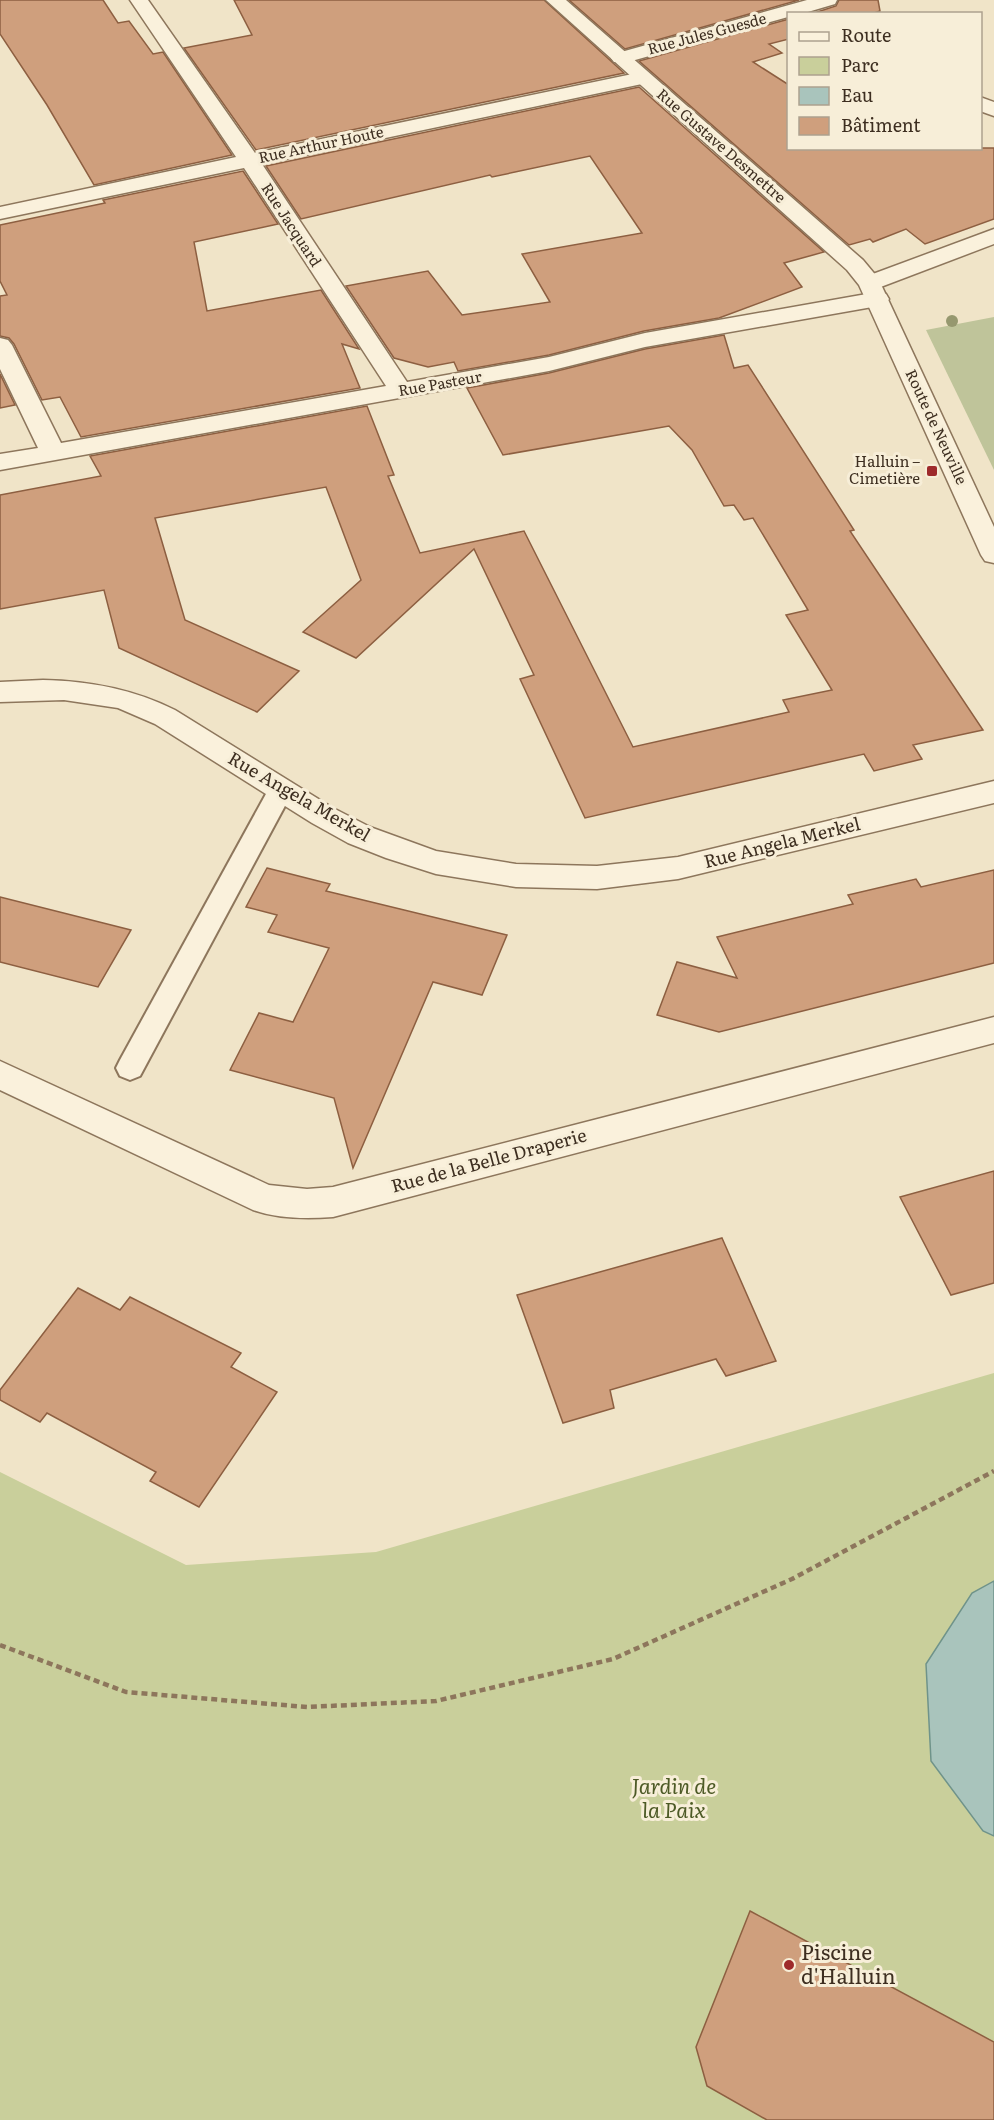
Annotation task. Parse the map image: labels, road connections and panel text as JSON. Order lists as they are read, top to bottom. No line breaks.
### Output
{"streets":{"street":["Rue Jules Guesde","Rue Arthur Houte","Rue Gustave Desmettre","Rue Jacquard","Rue Pasteur","Route de Neuville","Rue Angela Merkel","Rue de la Belle Draperie"]},"crossings":[["Rue Jules Guesde","Rue Gustave Desmettre"],["Rue Arthur Houte","Rue Gustave Desmettre"],["Rue Arthur Houte","Rue Jacquard"],["Rue Gustave Desmettre","Rue Pasteur"],["Rue Gustave Desmettre","Route de Neuville"],["Rue Jacquard","Rue Pasteur"],["Rue Pasteur","Route de Neuville"]],"parks":["Jardin de la Paix"],"places":{"transit":["Halluin – Cimetière"],"other":["Piscine d'Halluin"]},"legend":["Route","Parc","Eau","Bâtiment"]}
